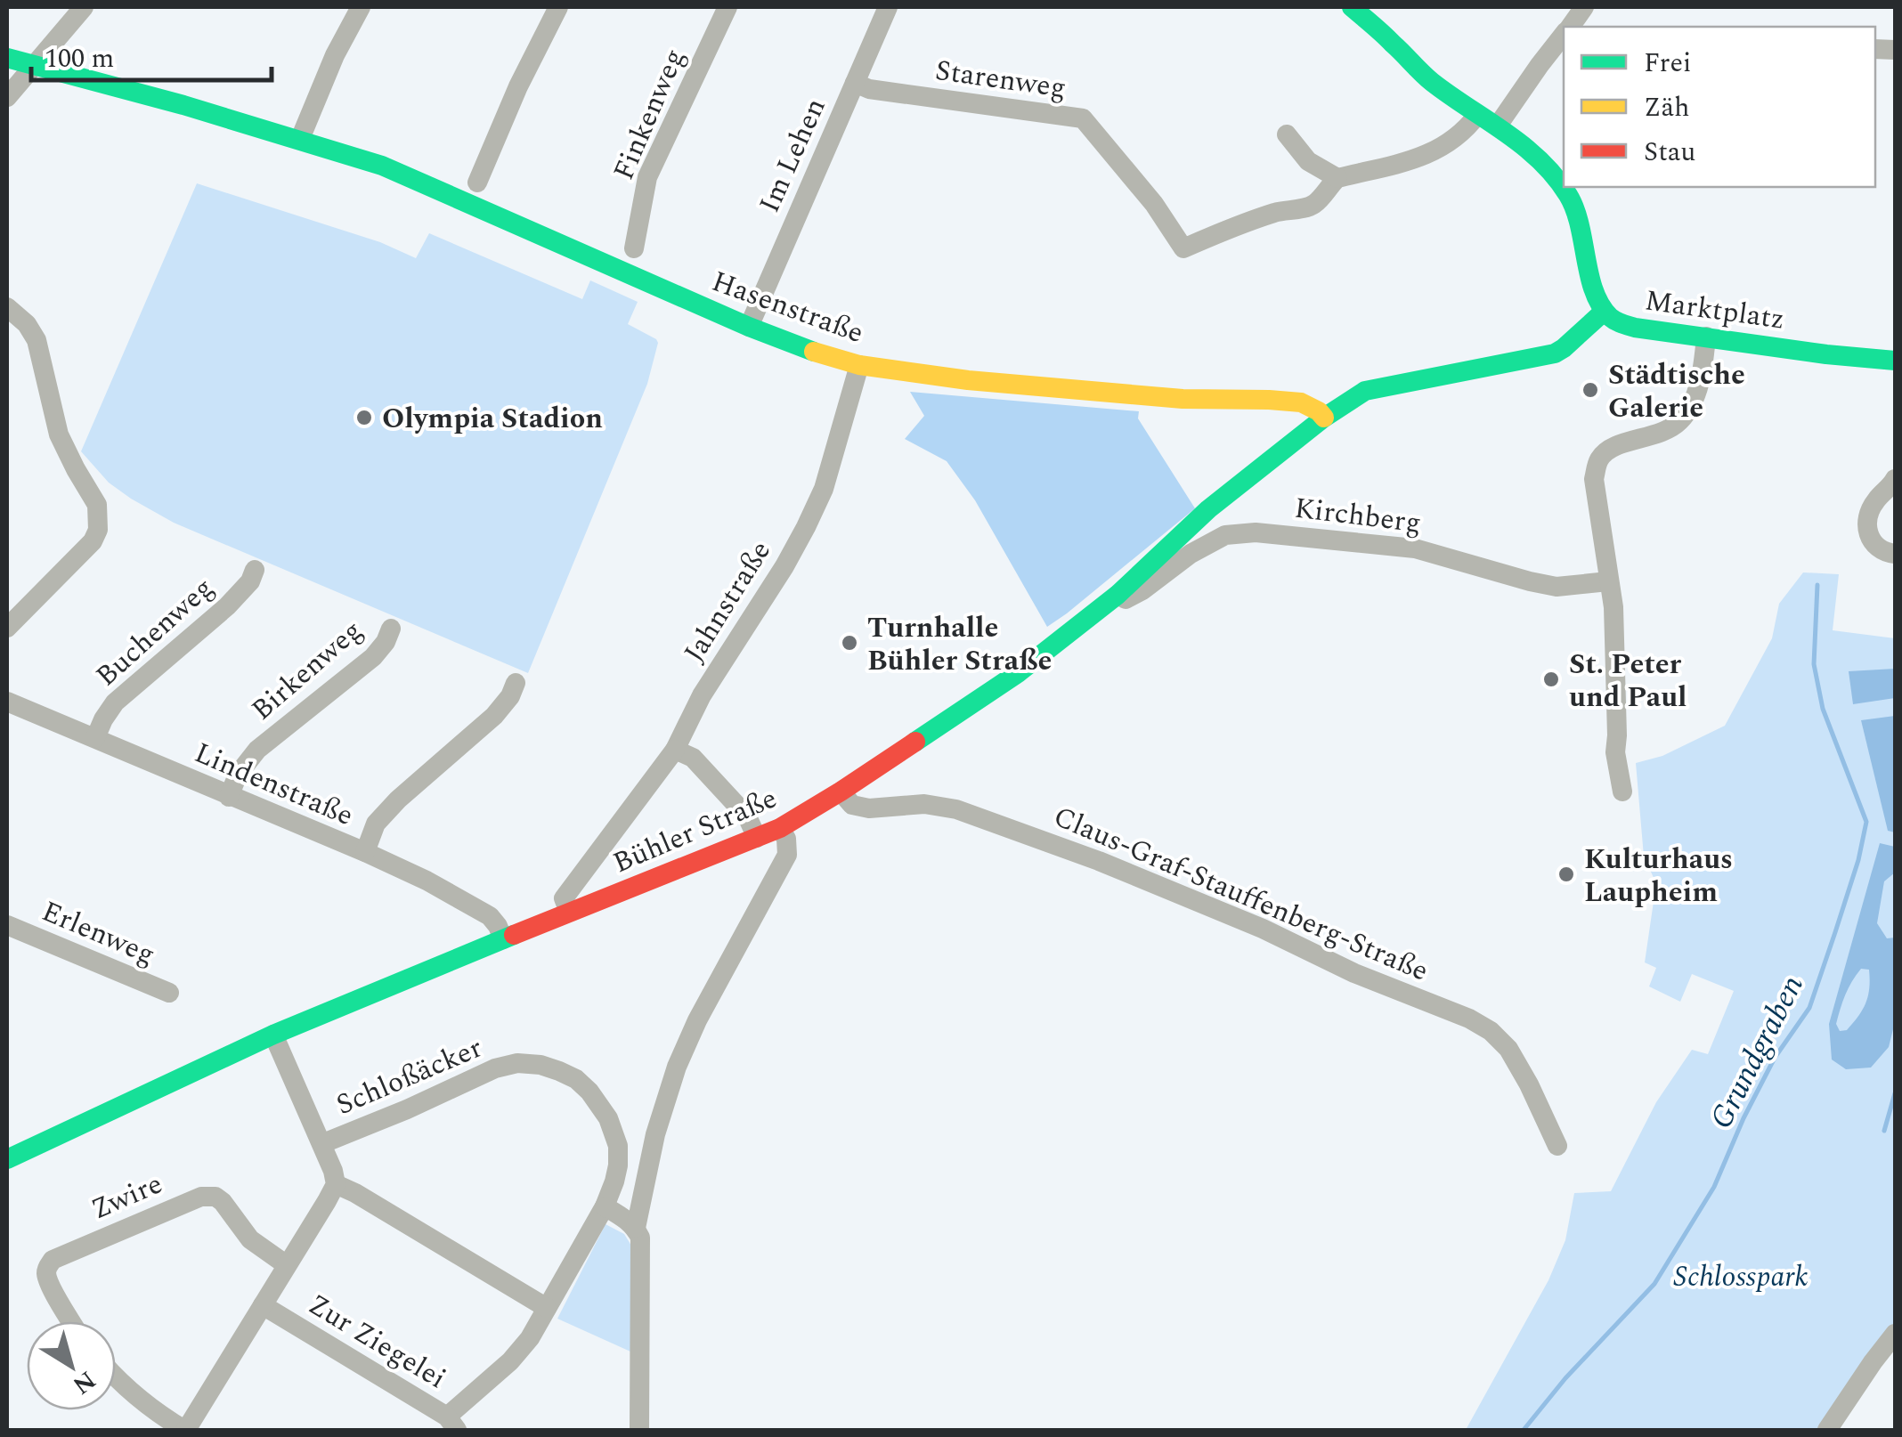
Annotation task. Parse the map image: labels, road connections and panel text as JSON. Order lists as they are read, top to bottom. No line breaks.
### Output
{"streets":{"street":["Starenweg","Finkenweg","Im Lehen","Hasenstraße","Marktplatz","Kirchberg","Jahnstraße","Buchenweg","Birkenweg","Lindenstraße","Bühler Straße","Claus-Graf-Stauffenberg-Straße","Erlenweg","Schloßäcker","Zwire","Zur Ziegelei"]},"crossings":[["Starenweg","Im Lehen"],["Im Lehen","Hasenstraße"],["Hasenstraße","Marktplatz"],["Hasenstraße","Jahnstraße"],["Hasenstraße","Bühler Straße"],["Marktplatz","Bühler Straße"],["Kirchberg","Bühler Straße"],["Jahnstraße","Bühler Straße"],["Buchenweg","Lindenstraße"],["Birkenweg","Lindenstraße"],["Lindenstraße","Bühler Straße"],["Bühler Straße","Claus-Graf-Stauffenberg-Straße"]],"water":["Grundgraben"],"parks":["Schlosspark"],"places":["Städtische Galerie","Olympia Stadion","Turnhalle Bühler Straße","St. Peter und Paul","Kulturhaus Laupheim"],"legend":["Frei","Zäh","Stau"],"scale_bar":"100 m","north":"bottom right"}
